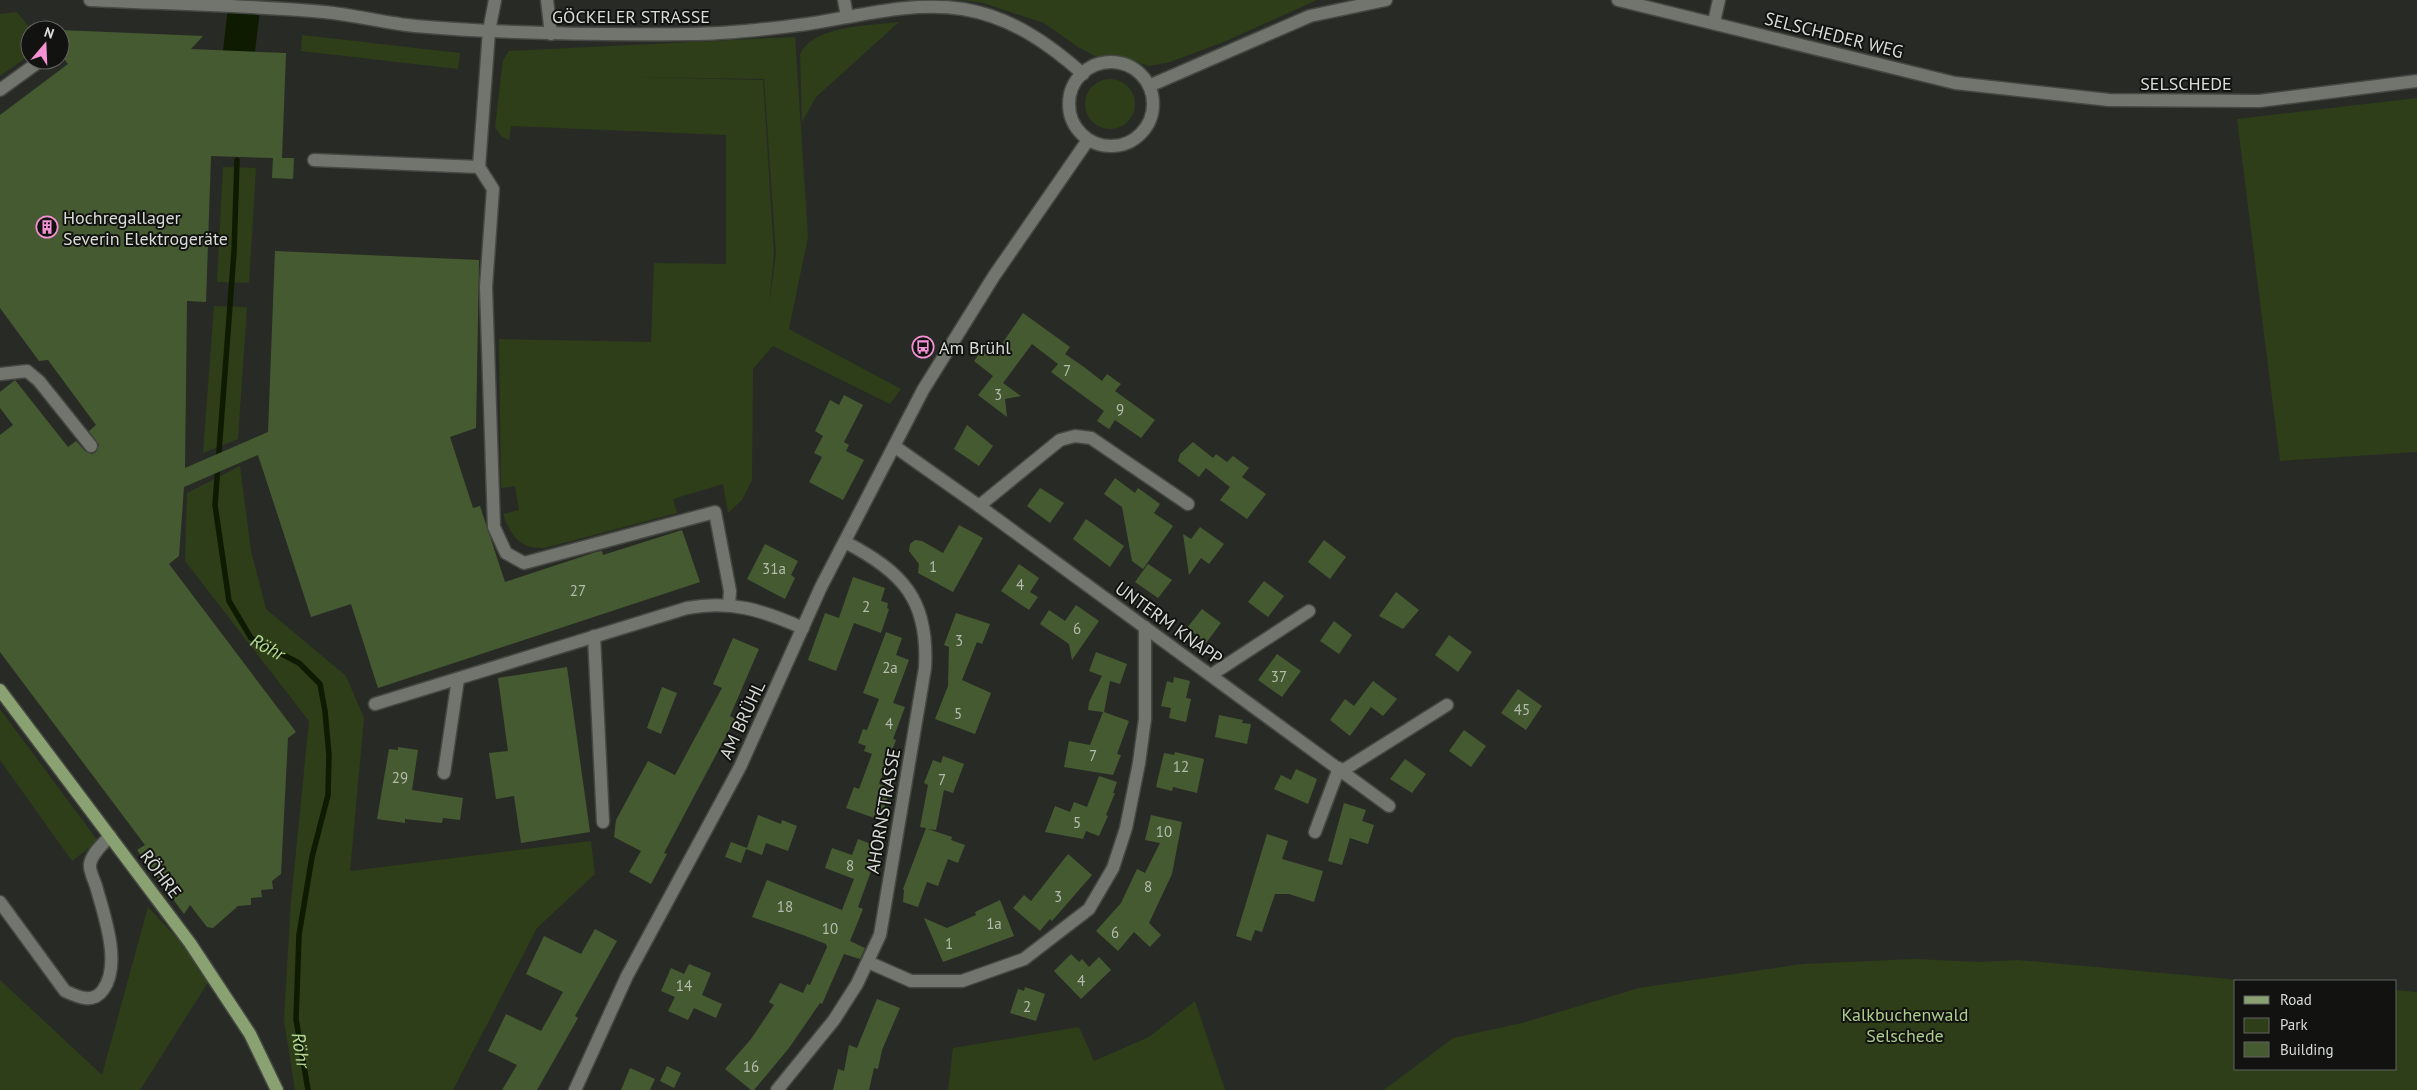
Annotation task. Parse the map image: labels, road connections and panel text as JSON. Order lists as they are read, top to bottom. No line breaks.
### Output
{"streets":{"main road":["RÖHRE"],"street":["GÖCKELER STRASSE","SELSCHEDER WEG","SELSCHEDE","UNTERM KNAPP","AM BRÜHL","AHORNSTRASSE"]},"crossings":[["GÖCKELER STRASSE","AM BRÜHL"],["SELSCHEDER WEG","SELSCHEDE"],["UNTERM KNAPP","AM BRÜHL"],["AM BRÜHL","AHORNSTRASSE"]],"water":["Röhr"],"parks":["Kalkbuchenwald Selschede"],"places":{"building":["Hochregallager Severin Elektrogeräte"],"bus stop":["Am Brühl"]},"house_numbers":["7","3","9","1","31a","4","27","2","6","3","2a","37","45","5","4","7","12","29","7","5","10","8","8","3","18","1a","10","6","1","4","14","2","16"],"legend":["Road","Park","Building"],"north":"top"}
